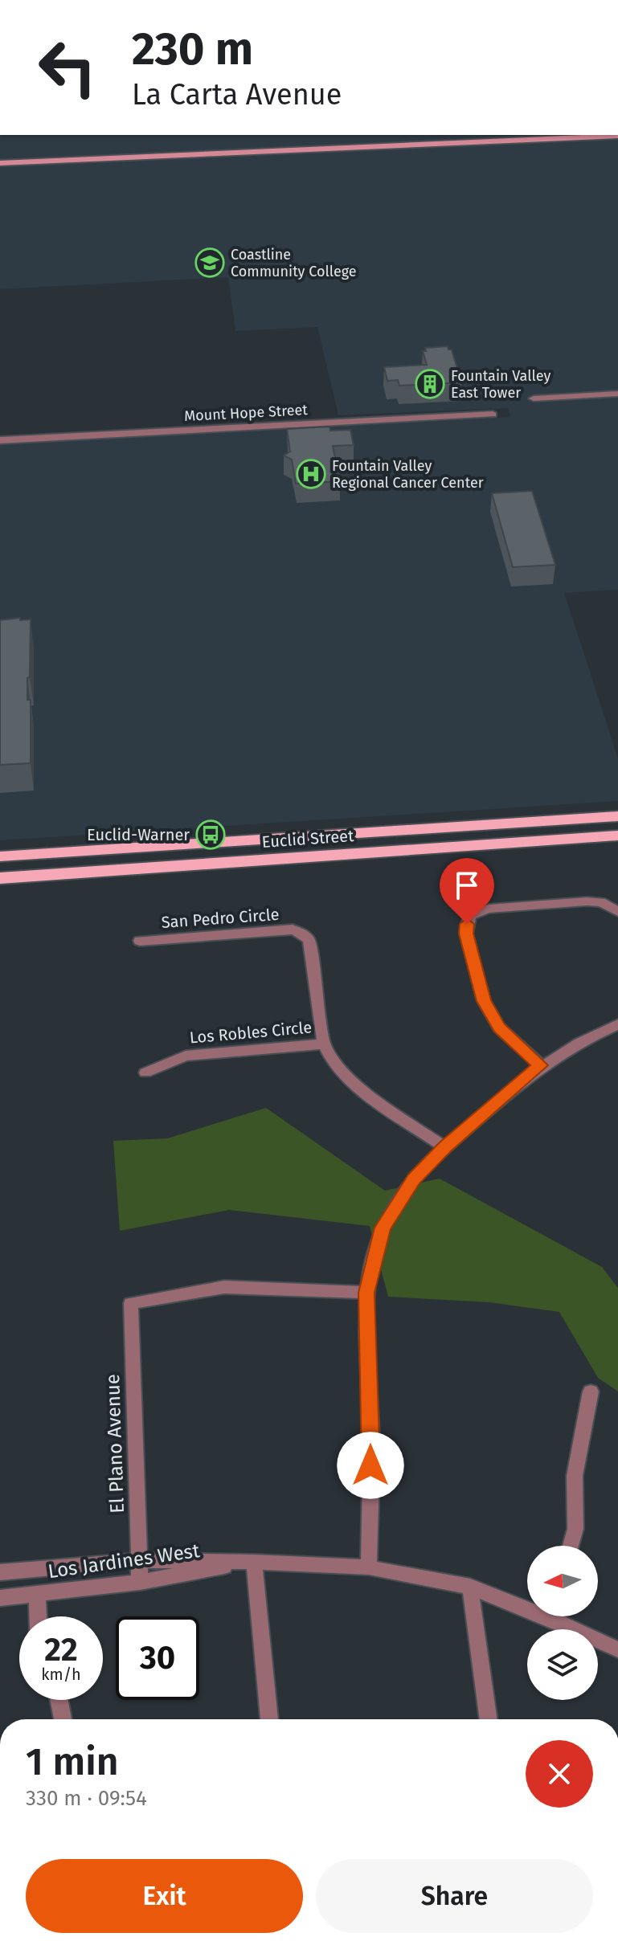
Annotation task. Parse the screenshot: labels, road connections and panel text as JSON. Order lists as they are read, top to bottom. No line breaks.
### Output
{"streets":{"main road":["Euclid Street"],"street":["Mount Hope Street","San Pedro Circle","Los Robles Circle","El Plano Avenue","Los Jardines West"]},"crossings":[["San Pedro Circle","Los Robles Circle"],["El Plano Avenue","Los Jardines West"]],"places":{"school or university":["Coastline Community College"],"building":["Fountain Valley East Tower"],"hospital":["Fountain Valley Regional Cancer Center"],"bus stop":["Euclid-Warner"]},"north":"left","page":{"turn":["230 m","La Carta Avenue"],"speed":"22 km/h","limit":"30","heading":["1 min","330 m · 09:54"],"buttons":["Exit","Share"]}}
